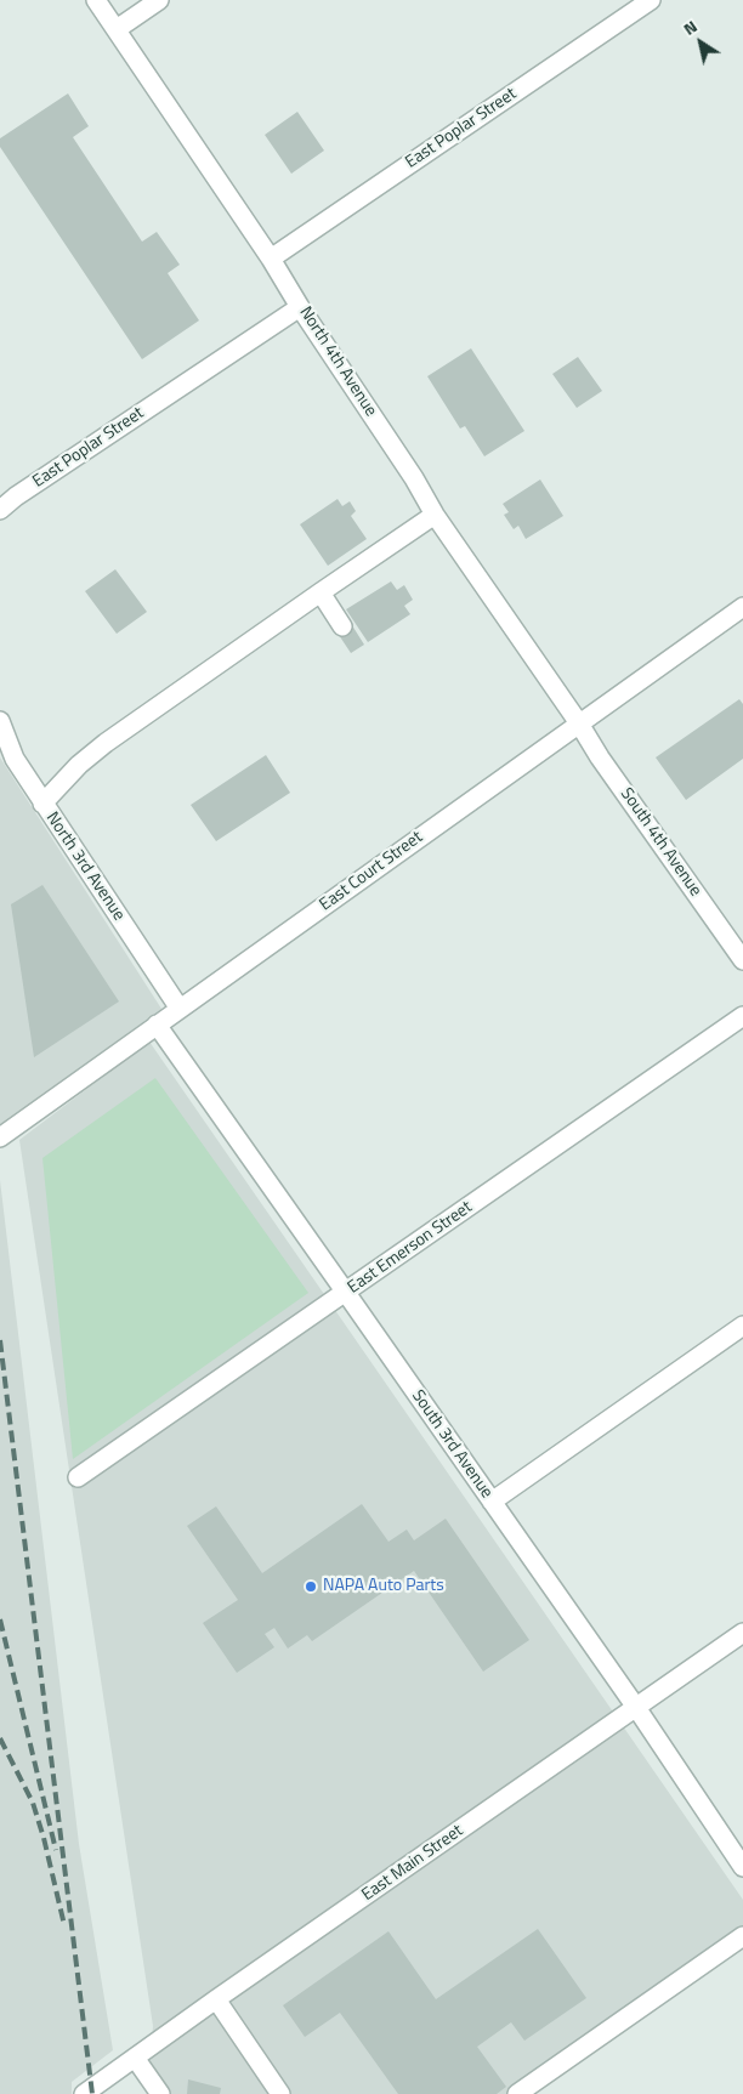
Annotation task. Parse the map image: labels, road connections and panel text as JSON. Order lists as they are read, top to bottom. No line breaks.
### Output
{"streets":{"street":["East Poplar Street","North 4th Avenue","South 4th Avenue","North 3rd Avenue","East Court Street","East Emerson Street","South 3rd Avenue","East Main Street"]},"crossings":[["East Poplar Street","North 4th Avenue"],["North 4th Avenue","South 4th Avenue"],["North 4th Avenue","East Court Street"],["South 4th Avenue","East Court Street"],["North 3rd Avenue","East Court Street"],["East Court Street","South 3rd Avenue"],["East Emerson Street","South 3rd Avenue"],["South 3rd Avenue","East Main Street"]],"places":["NAPA Auto Parts"],"north":"top left"}
